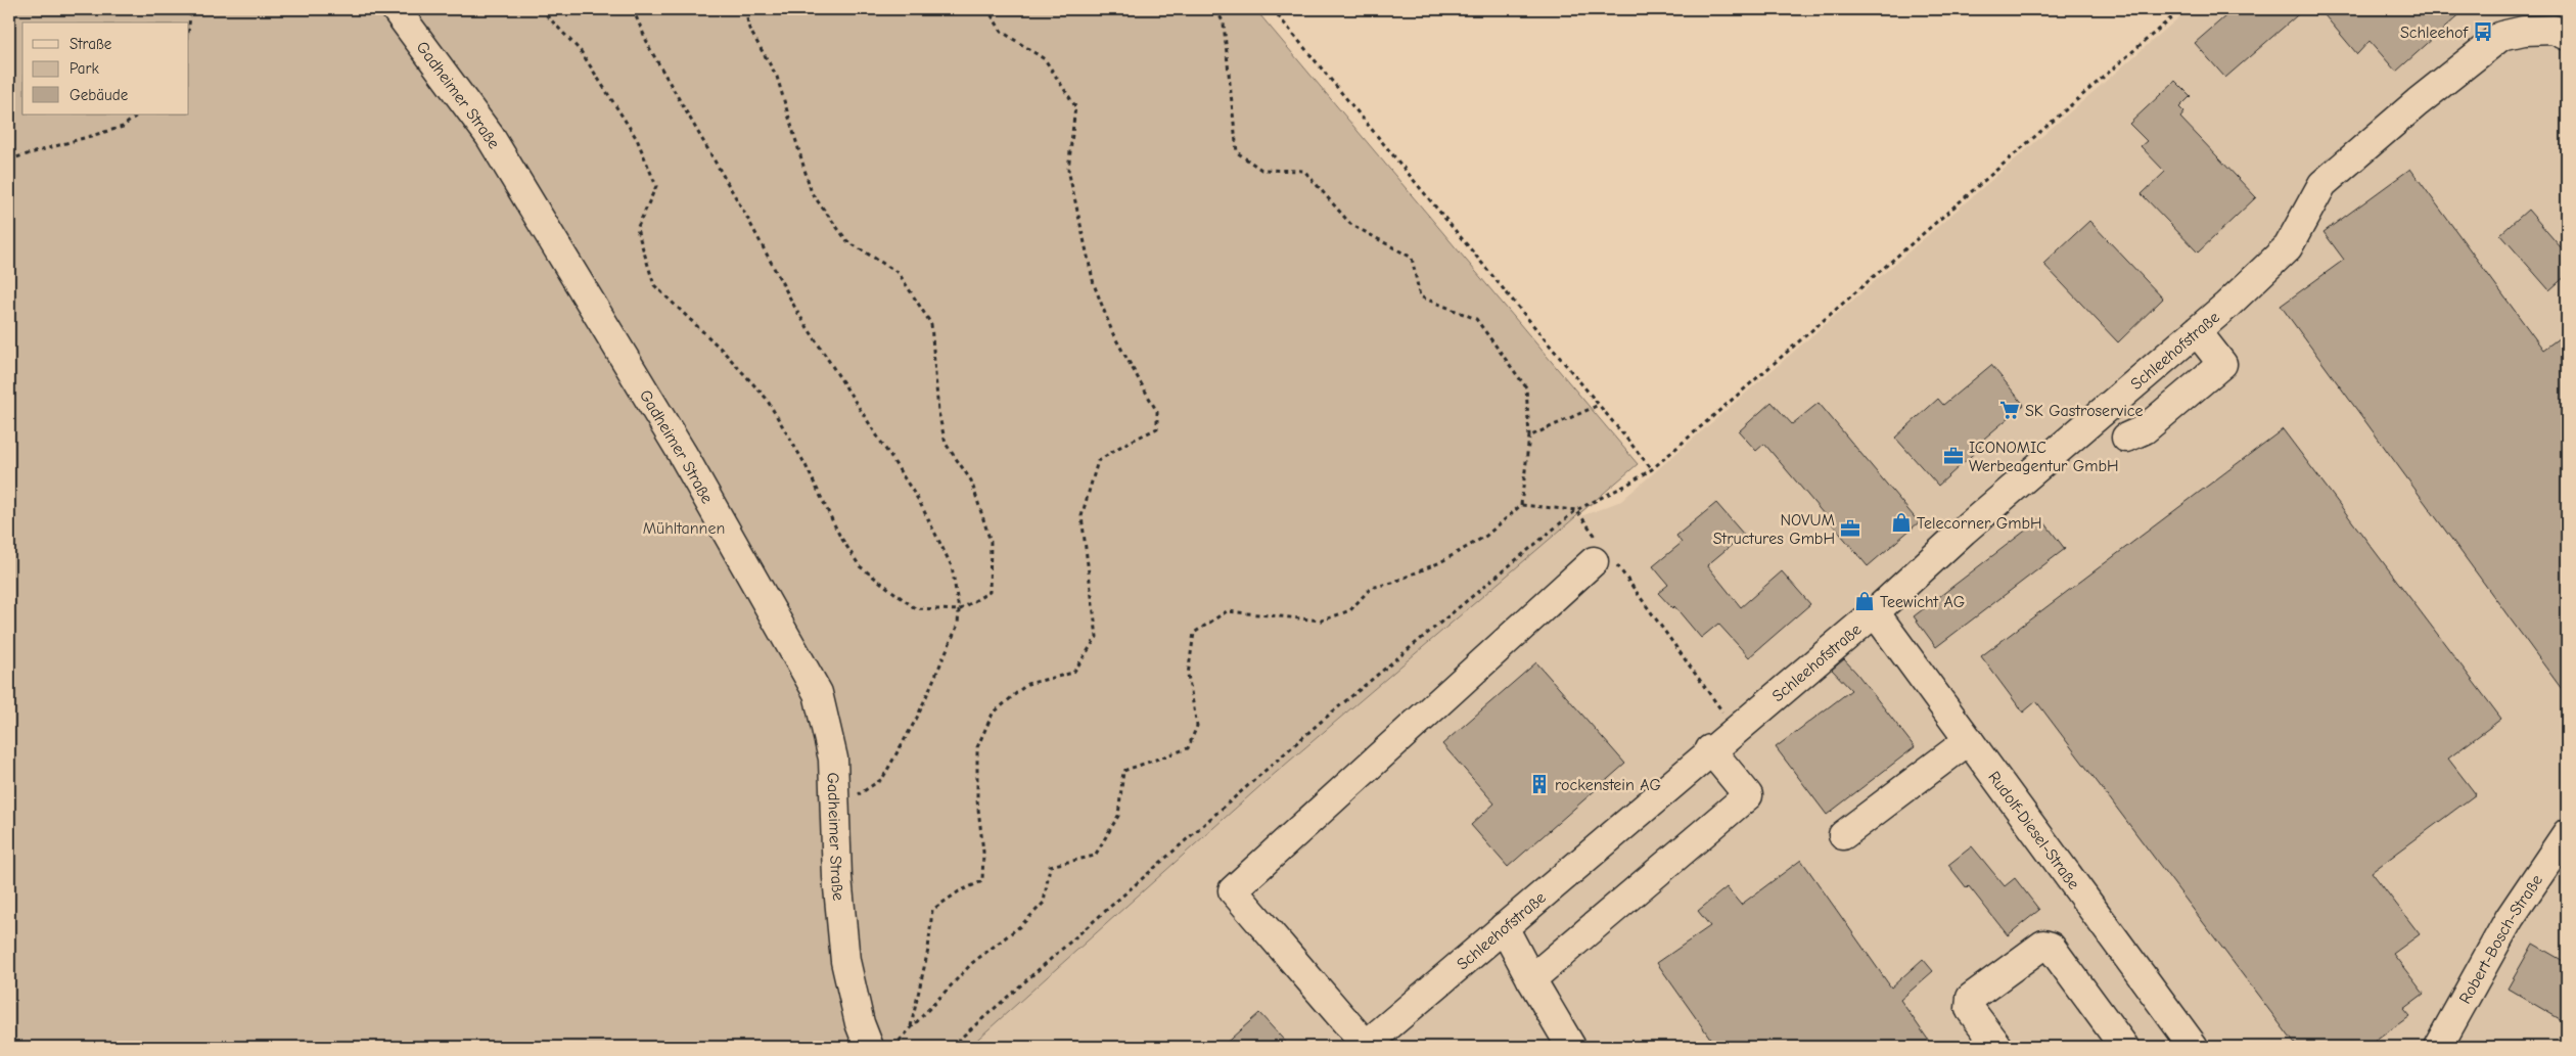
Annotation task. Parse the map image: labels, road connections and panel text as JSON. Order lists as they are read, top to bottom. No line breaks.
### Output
{"streets":{"street":["Gadheimer Straße","Schleehofstraße","Rudolf-Diesel-Straße","Robert-Bosch-Straße"]},"crossings":[["Schleehofstraße","Rudolf-Diesel-Straße"]],"parks":["Mühltannen"],"places":{"bus stop":["Schleehof"],"supermarket":["SK Gastroservice"],"office":["ICONOMIC Werbeagentur GmbH","NOVUM Structures GmbH"],"shop":["Telecorner GmbH","Teewicht AG"],"building":["rockenstein AG"]},"legend":["Straße","Park","Gebäude"]}
